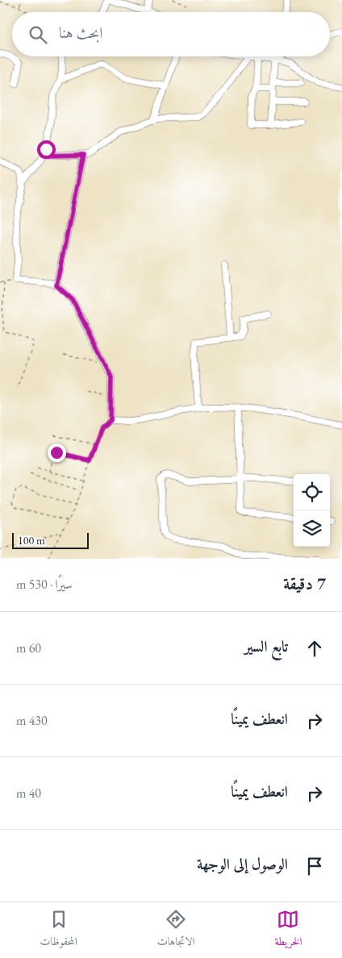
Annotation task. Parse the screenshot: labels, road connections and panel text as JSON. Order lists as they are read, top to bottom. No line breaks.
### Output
{"scale_bar":"100 m","page":{"search":"ابحث هنا","scale":"100 m","heading":["7 دقيقة","سيرًا · 530 m"],"list":[["تابع السير","60 m"],["انعطف يمينًا","430 m"],["انعطف يمينًا","40 m"],"الوصول إلى الوجهة"],"nav":["الخريطة","الاتجاهات","المحفوظات"]}}
